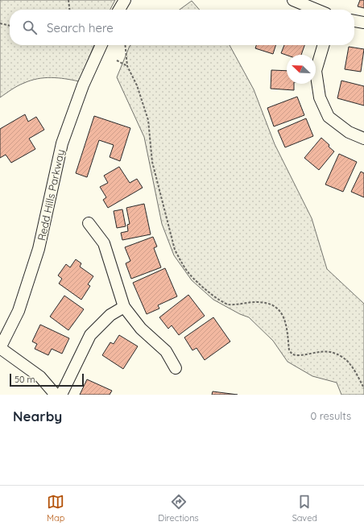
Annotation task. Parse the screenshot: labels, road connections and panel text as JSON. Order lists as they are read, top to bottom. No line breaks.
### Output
{"streets":{"street":["Redd Hills Parkway"]},"scale_bar":"50 m","north":"top left","page":{"search":"Search here","scale":"50 m","heading":["Nearby","0 results"],"nav":["Map","Directions","Saved"]}}
